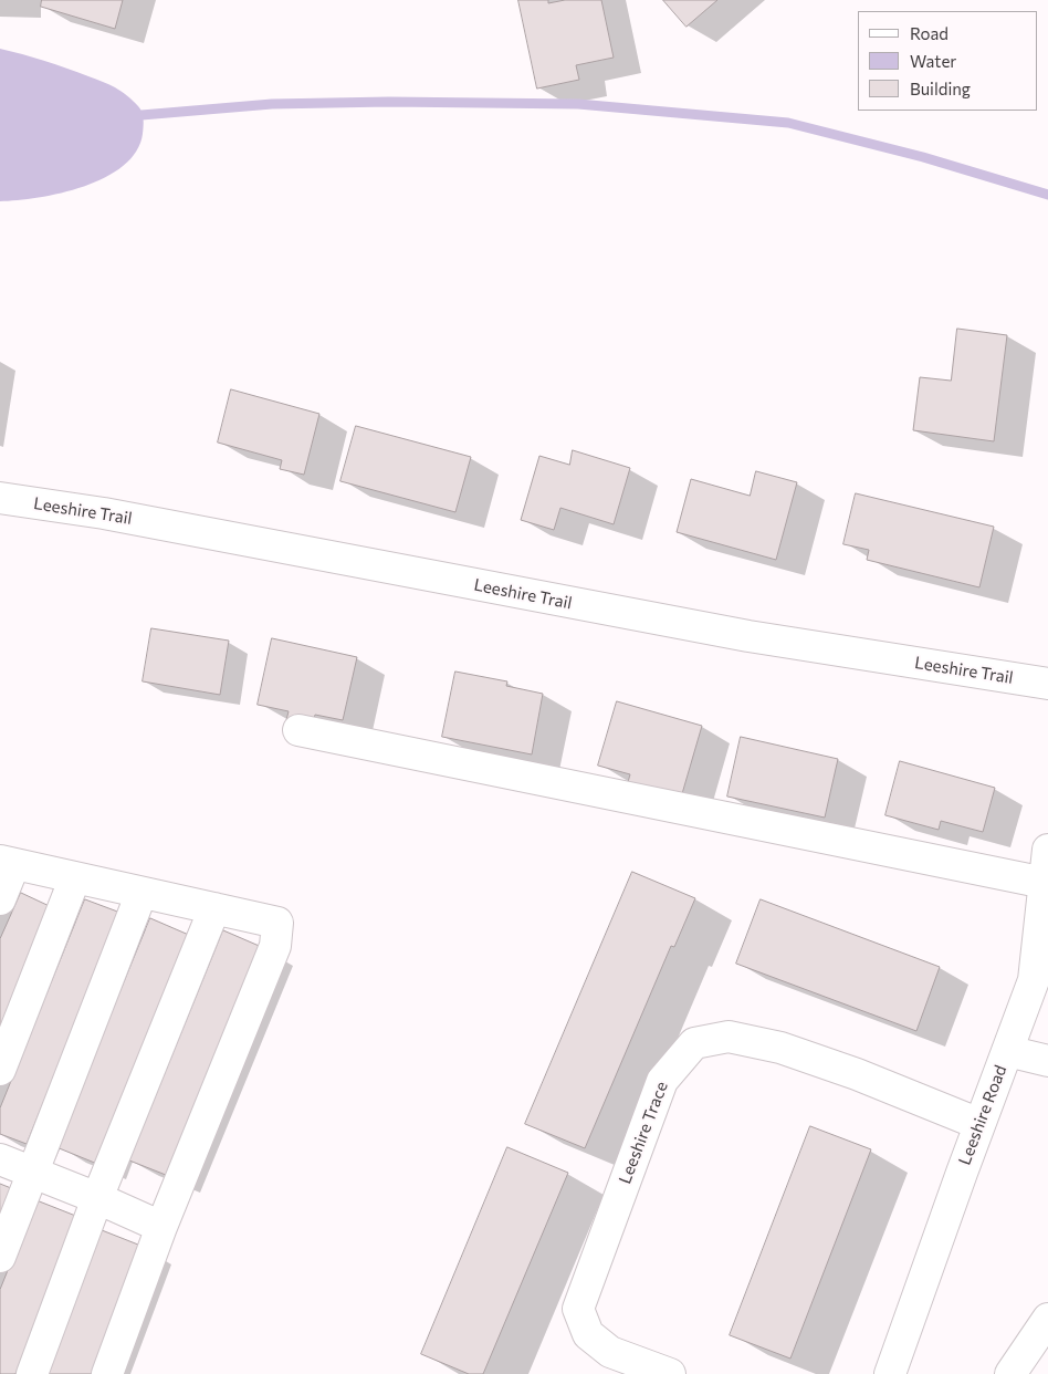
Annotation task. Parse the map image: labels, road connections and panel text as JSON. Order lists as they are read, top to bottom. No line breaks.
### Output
{"streets":{"street":["Leeshire Trail","Leeshire Road","Leeshire Trace"]},"crossings":[["Leeshire Road","Leeshire Trace"]],"legend":["Road","Water","Building"]}
